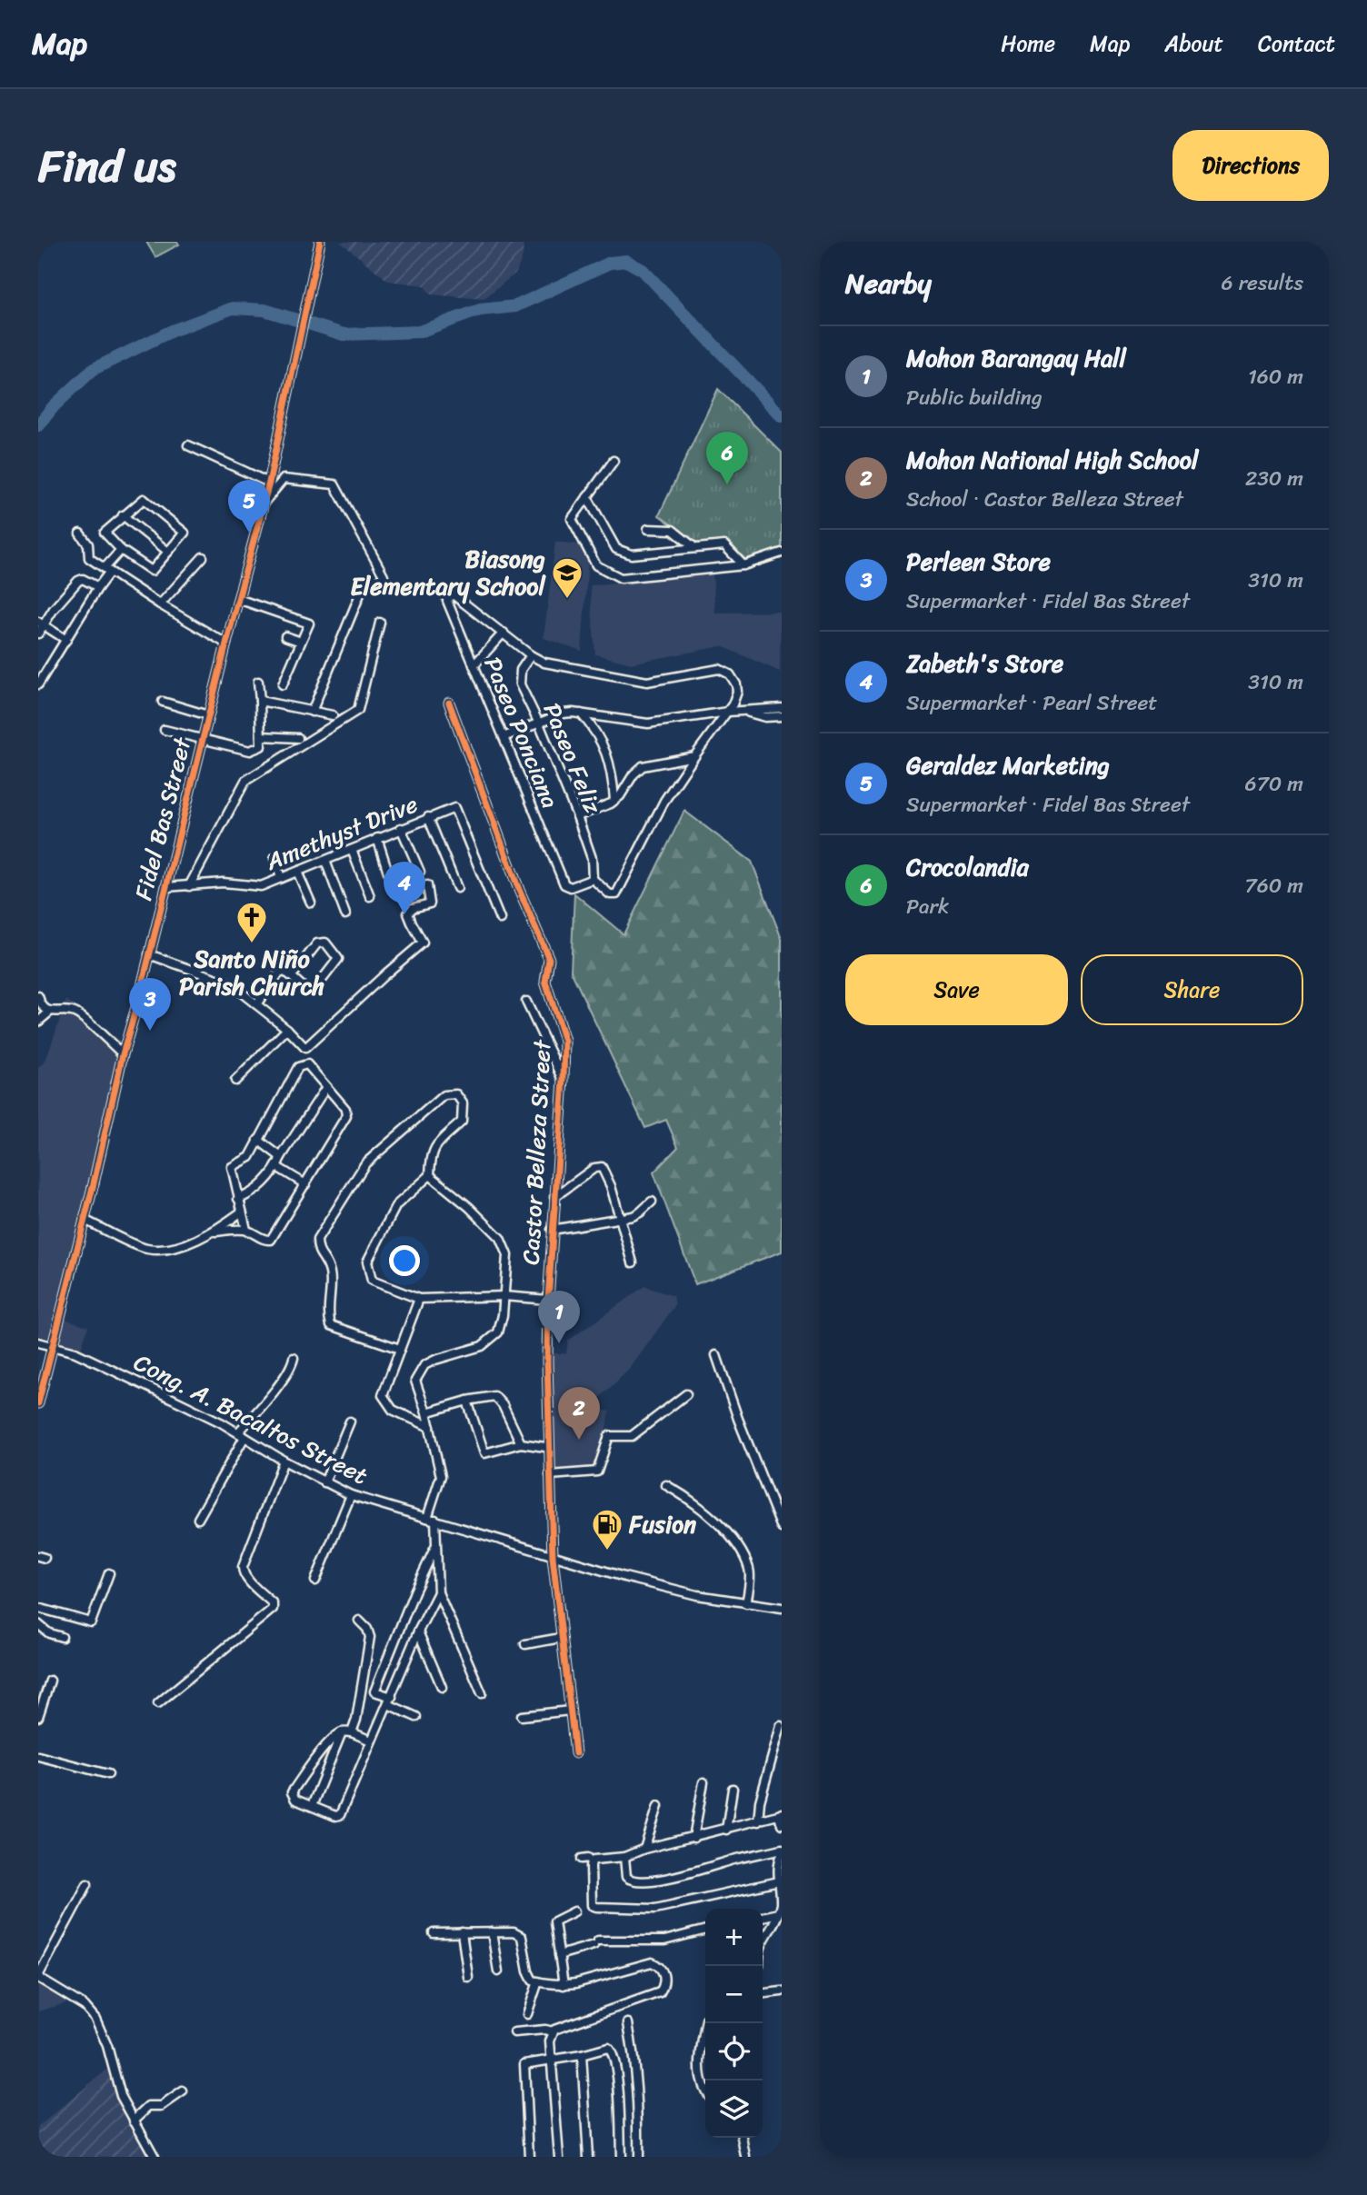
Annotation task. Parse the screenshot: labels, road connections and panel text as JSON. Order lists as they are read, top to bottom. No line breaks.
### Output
{"streets":{"street":["Paseo Ponciana","Paseo Feliz","Fidel Bas Street","Amethyst Drive","Castor Belleza Street","Cong. A. Bacaltos Street"]},"crossings":[["Paseo Ponciana","Paseo Feliz"],["Fidel Bas Street","Amethyst Drive"],["Fidel Bas Street","Cong. A. Bacaltos Street"],["Castor Belleza Street","Cong. A. Bacaltos Street"]],"places":{"school or university":["Biasong Elementary School"],"church":["Santo Niño Parish Church"],"fuel station":["Fusion"]},"page":{"header":"Map","nav":["Home","Map","About","Contact"],"title":"Find us","buttons":["Directions",["Save","Share"]],"heading":["Nearby","6 results"],"list":[{"mark":"1","name":"Mohon Barangay Hall","note":"Public building","value":"160 m"},{"mark":"2","name":"Mohon National High School","note":"School · Castor Belleza Street","value":"230 m"},{"mark":"3","name":"Perleen Store","note":"Supermarket · Fidel Bas Street","value":"310 m"},{"mark":"4","name":"Zabeth's Store","note":"Supermarket · Pearl Street","value":"310 m"},{"mark":"5","name":"Geraldez Marketing","note":"Supermarket · Fidel Bas Street","value":"670 m"},{"mark":"6","name":"Crocolandia","note":"Park","value":"760 m"}],"pins":["6","5","4","3","1","2"],"map_buttons":["+","−"]}}
